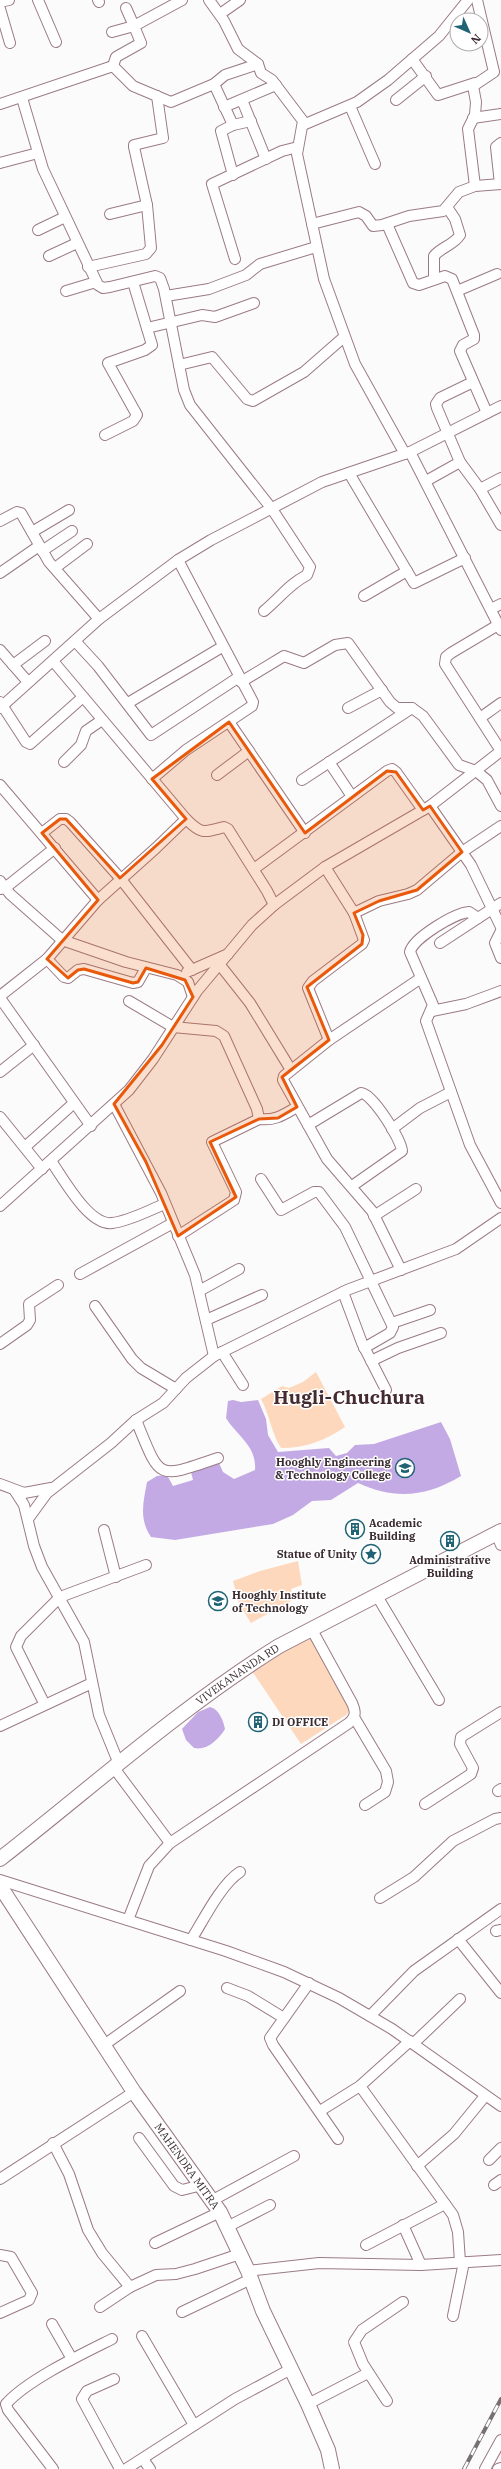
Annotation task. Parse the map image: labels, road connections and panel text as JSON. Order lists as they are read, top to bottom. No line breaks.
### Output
{"streets":{"main road":["VIVEKANANDA RD","MAHENDRA MITRA"]},"districts":["Hugli-Chuchura"],"places":{"school or university":["Hooghly Engineering & Technology College","Hooghly Institute of Technology"],"building":["Academic Building","Administrative Building","DI OFFICE"],"place":["Statue of Unity"]},"north":"bottom right"}
